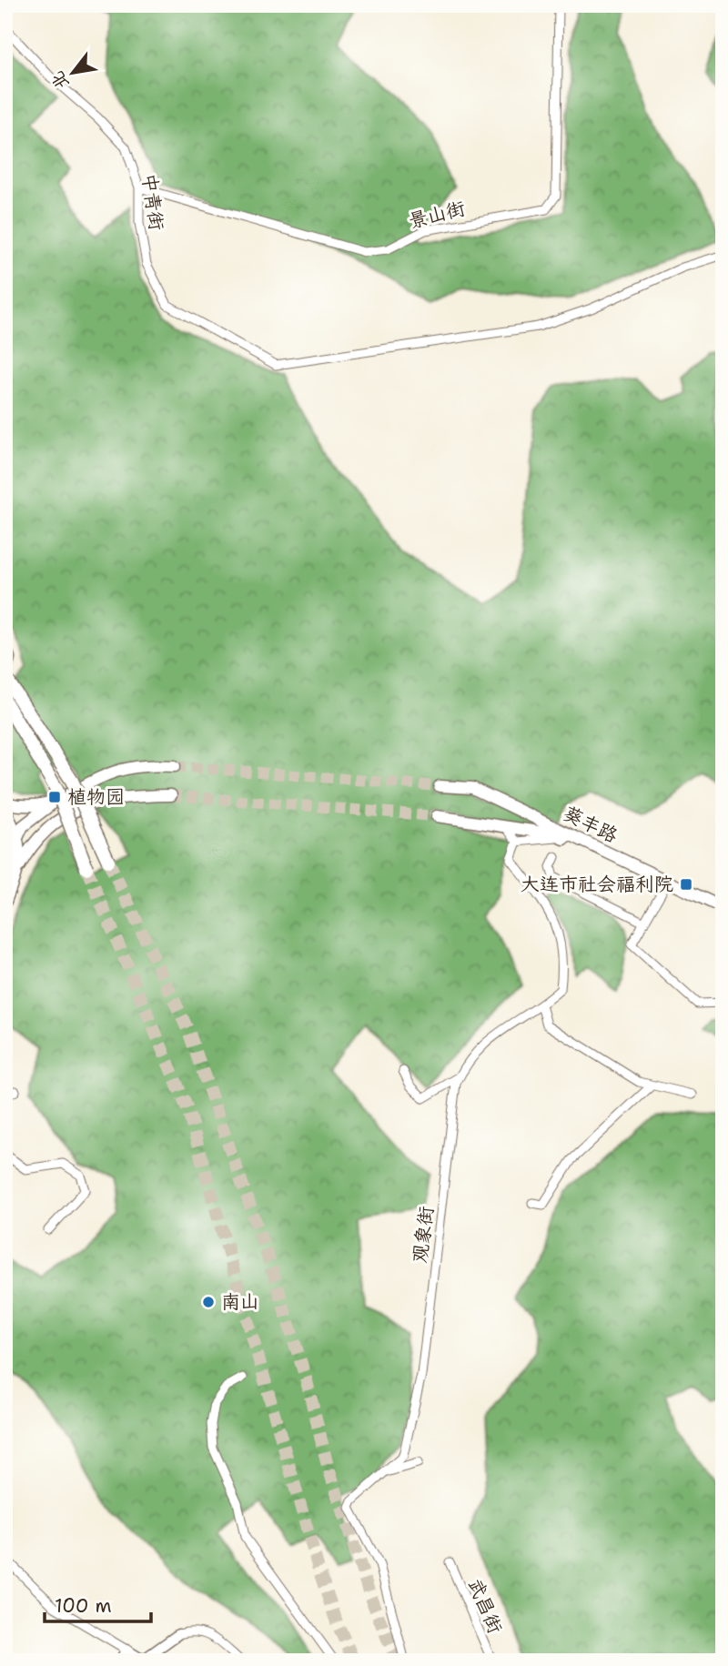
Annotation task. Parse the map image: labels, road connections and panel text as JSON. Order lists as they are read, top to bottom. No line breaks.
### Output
{"streets":{"main road":["葵丰路"],"street":["中青街","景山街","观象街","武昌街"]},"crossings":[["中青街","景山街"]],"places":{"transit":["植物园","大连市社会福利院"],"other":["南山"]},"scale_bar":"100 m","north":"bottom left"}
